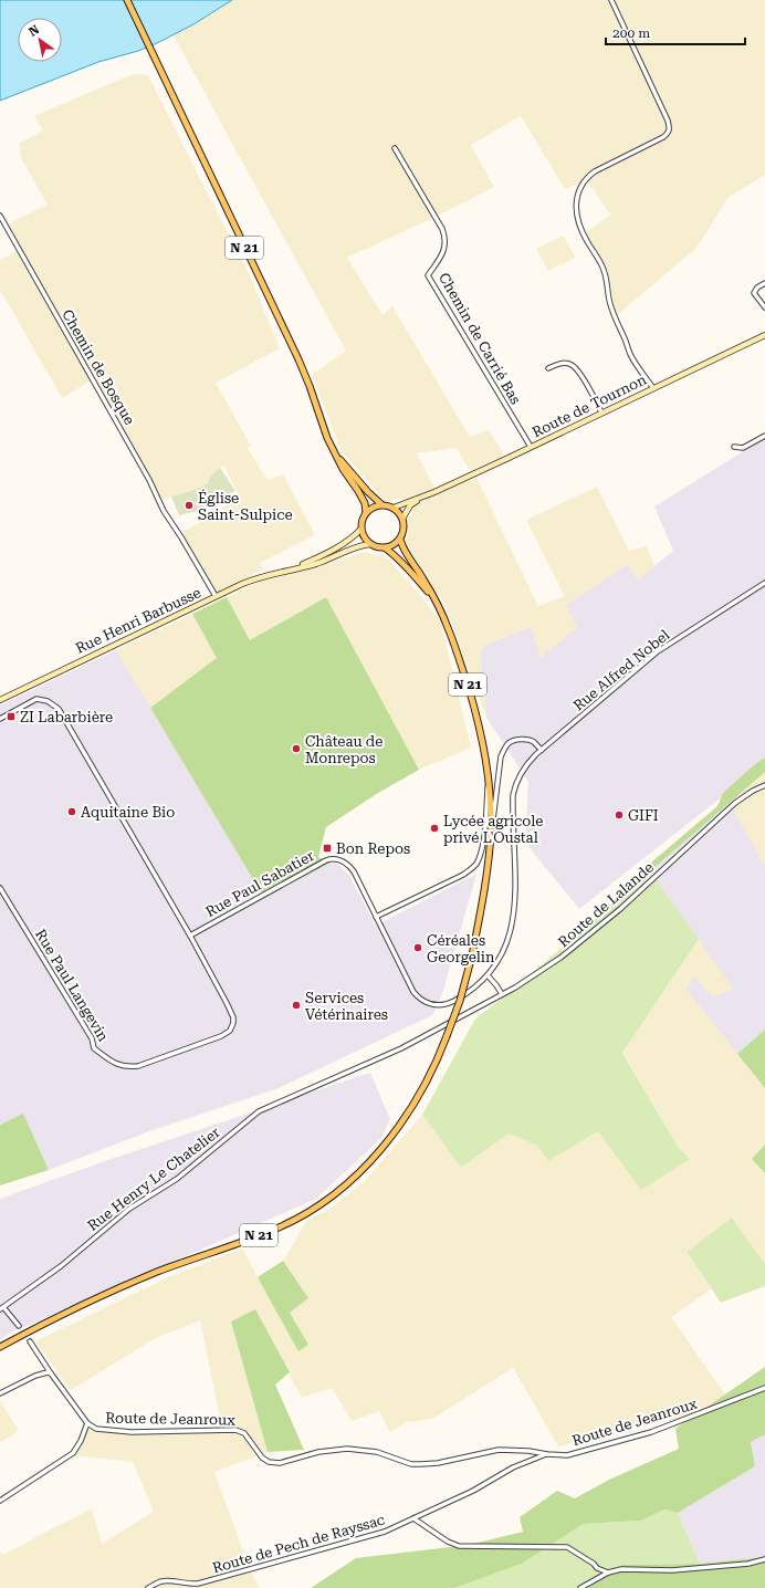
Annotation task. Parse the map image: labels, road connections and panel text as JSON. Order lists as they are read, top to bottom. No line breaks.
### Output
{"streets":{"main road":["N 21","Route de Tournon","Rue Henri Barbusse"],"street":["Chemin de Carrié Bas","Chemin de Bosque","Rue Alfred Nobel","Rue Paul Sabatier","Route de Lalande","Rue Paul Langevin","Rue Henry Le Chatelier","Route de Jeanroux","Route de Pech de Rayssac"]},"crossings":[["N 21","Route de Tournon"],["N 21","Rue Henri Barbusse"],["Chemin de Carrié Bas","Route de Tournon"],["Chemin de Bosque","Rue Henri Barbusse"],["Route de Tournon","Rue Henri Barbusse"],["Rue Alfred Nobel","Rue Paul Sabatier"],["Rue Paul Sabatier","Rue Paul Langevin"],["Route de Lalande","Rue Henry Le Chatelier"],["Route de Jeanroux","Route de Pech de Rayssac"]],"places":{"other":["Église Saint-Sulpice","Château de Monrepos","Aquitaine Bio","GIFI","Lycée agricole privé L'Oustal","Céréales Georgelin","Services Vétérinaires"],"transit":["ZI Labarbière","Bon Repos"]},"scale_bar":"200 m","north":"top left"}
